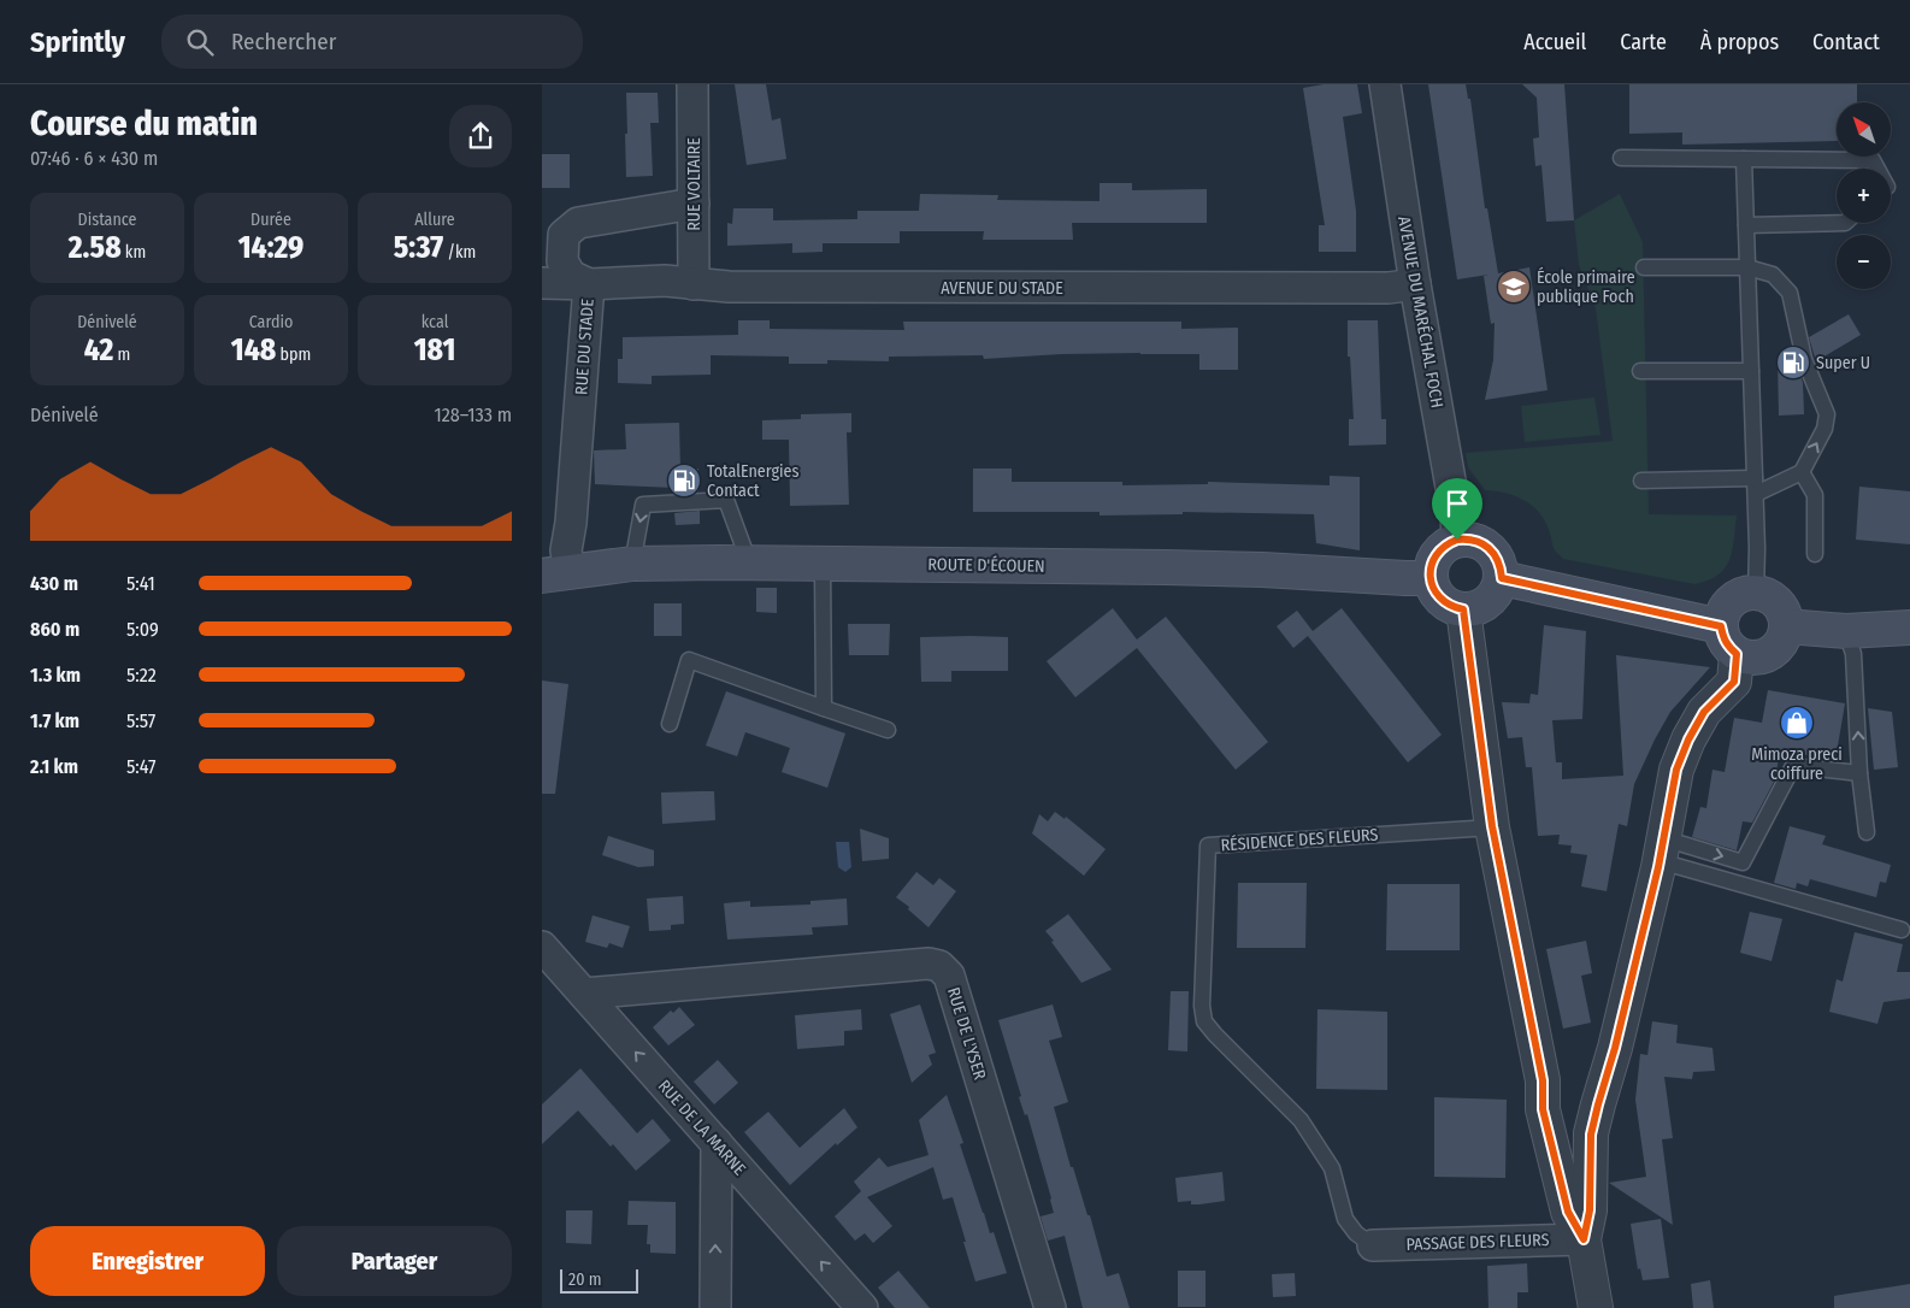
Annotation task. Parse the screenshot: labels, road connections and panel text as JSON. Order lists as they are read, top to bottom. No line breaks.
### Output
{"streets":{"main road":["ROUTE D'ÉCOUEN"],"street":["RUE VOLTAIRE","AVENUE DU STADE","AVENUE DU MARÉCHAL FOCH","RUE DU STADE","RUE DE L'YSER","RUE DE LA MARNE","PASSAGE DES FLEURS"],"lane":["RÉSIDENCE DES FLEURS"]},"crossings":[["RUE VOLTAIRE","AVENUE DU STADE"],["RUE VOLTAIRE","RUE DU STADE"],["AVENUE DU STADE","AVENUE DU MARÉCHAL FOCH"],["AVENUE DU STADE","RUE DU STADE"],["AVENUE DU MARÉCHAL FOCH","ROUTE D'ÉCOUEN"],["RUE DU STADE","ROUTE D'ÉCOUEN"],["RÉSIDENCE DES FLEURS","PASSAGE DES FLEURS"],["RUE DE L'YSER","RUE DE LA MARNE"]],"one_way":["RUE DE LA MARNE"],"places":{"school or university":["École primaire publique Foch"],"fuel station":["Super U","TotalEnergies Contact"],"shop":["Mimoza preci coiffure"]},"scale_bar":"20 m","north":"top left","page":{"header":"Sprintly","search":"Rechercher","nav":["Accueil","Carte","À propos","Contact"],"heading":["Course du matin","07:46 · 6 × 430 m"],"map_buttons":["+","−"],"stats":[["Distance","2.58 km"],["Durée","14:29"],["Allure","5:37 /km"],["Dénivelé","42 m"],["Cardio","148 bpm"],["kcal","181"]],"chart":["Dénivelé","128–133 m"],"list":[{"name":"430 m","note":"5:41"},{"name":"860 m","note":"5:09"},{"name":"1.3 km","note":"5:22"},{"name":"1.7 km","note":"5:57"},{"name":"2.1 km","note":"5:47"}],"buttons":["Enregistrer","Partager"],"scale":"20 m"}}
